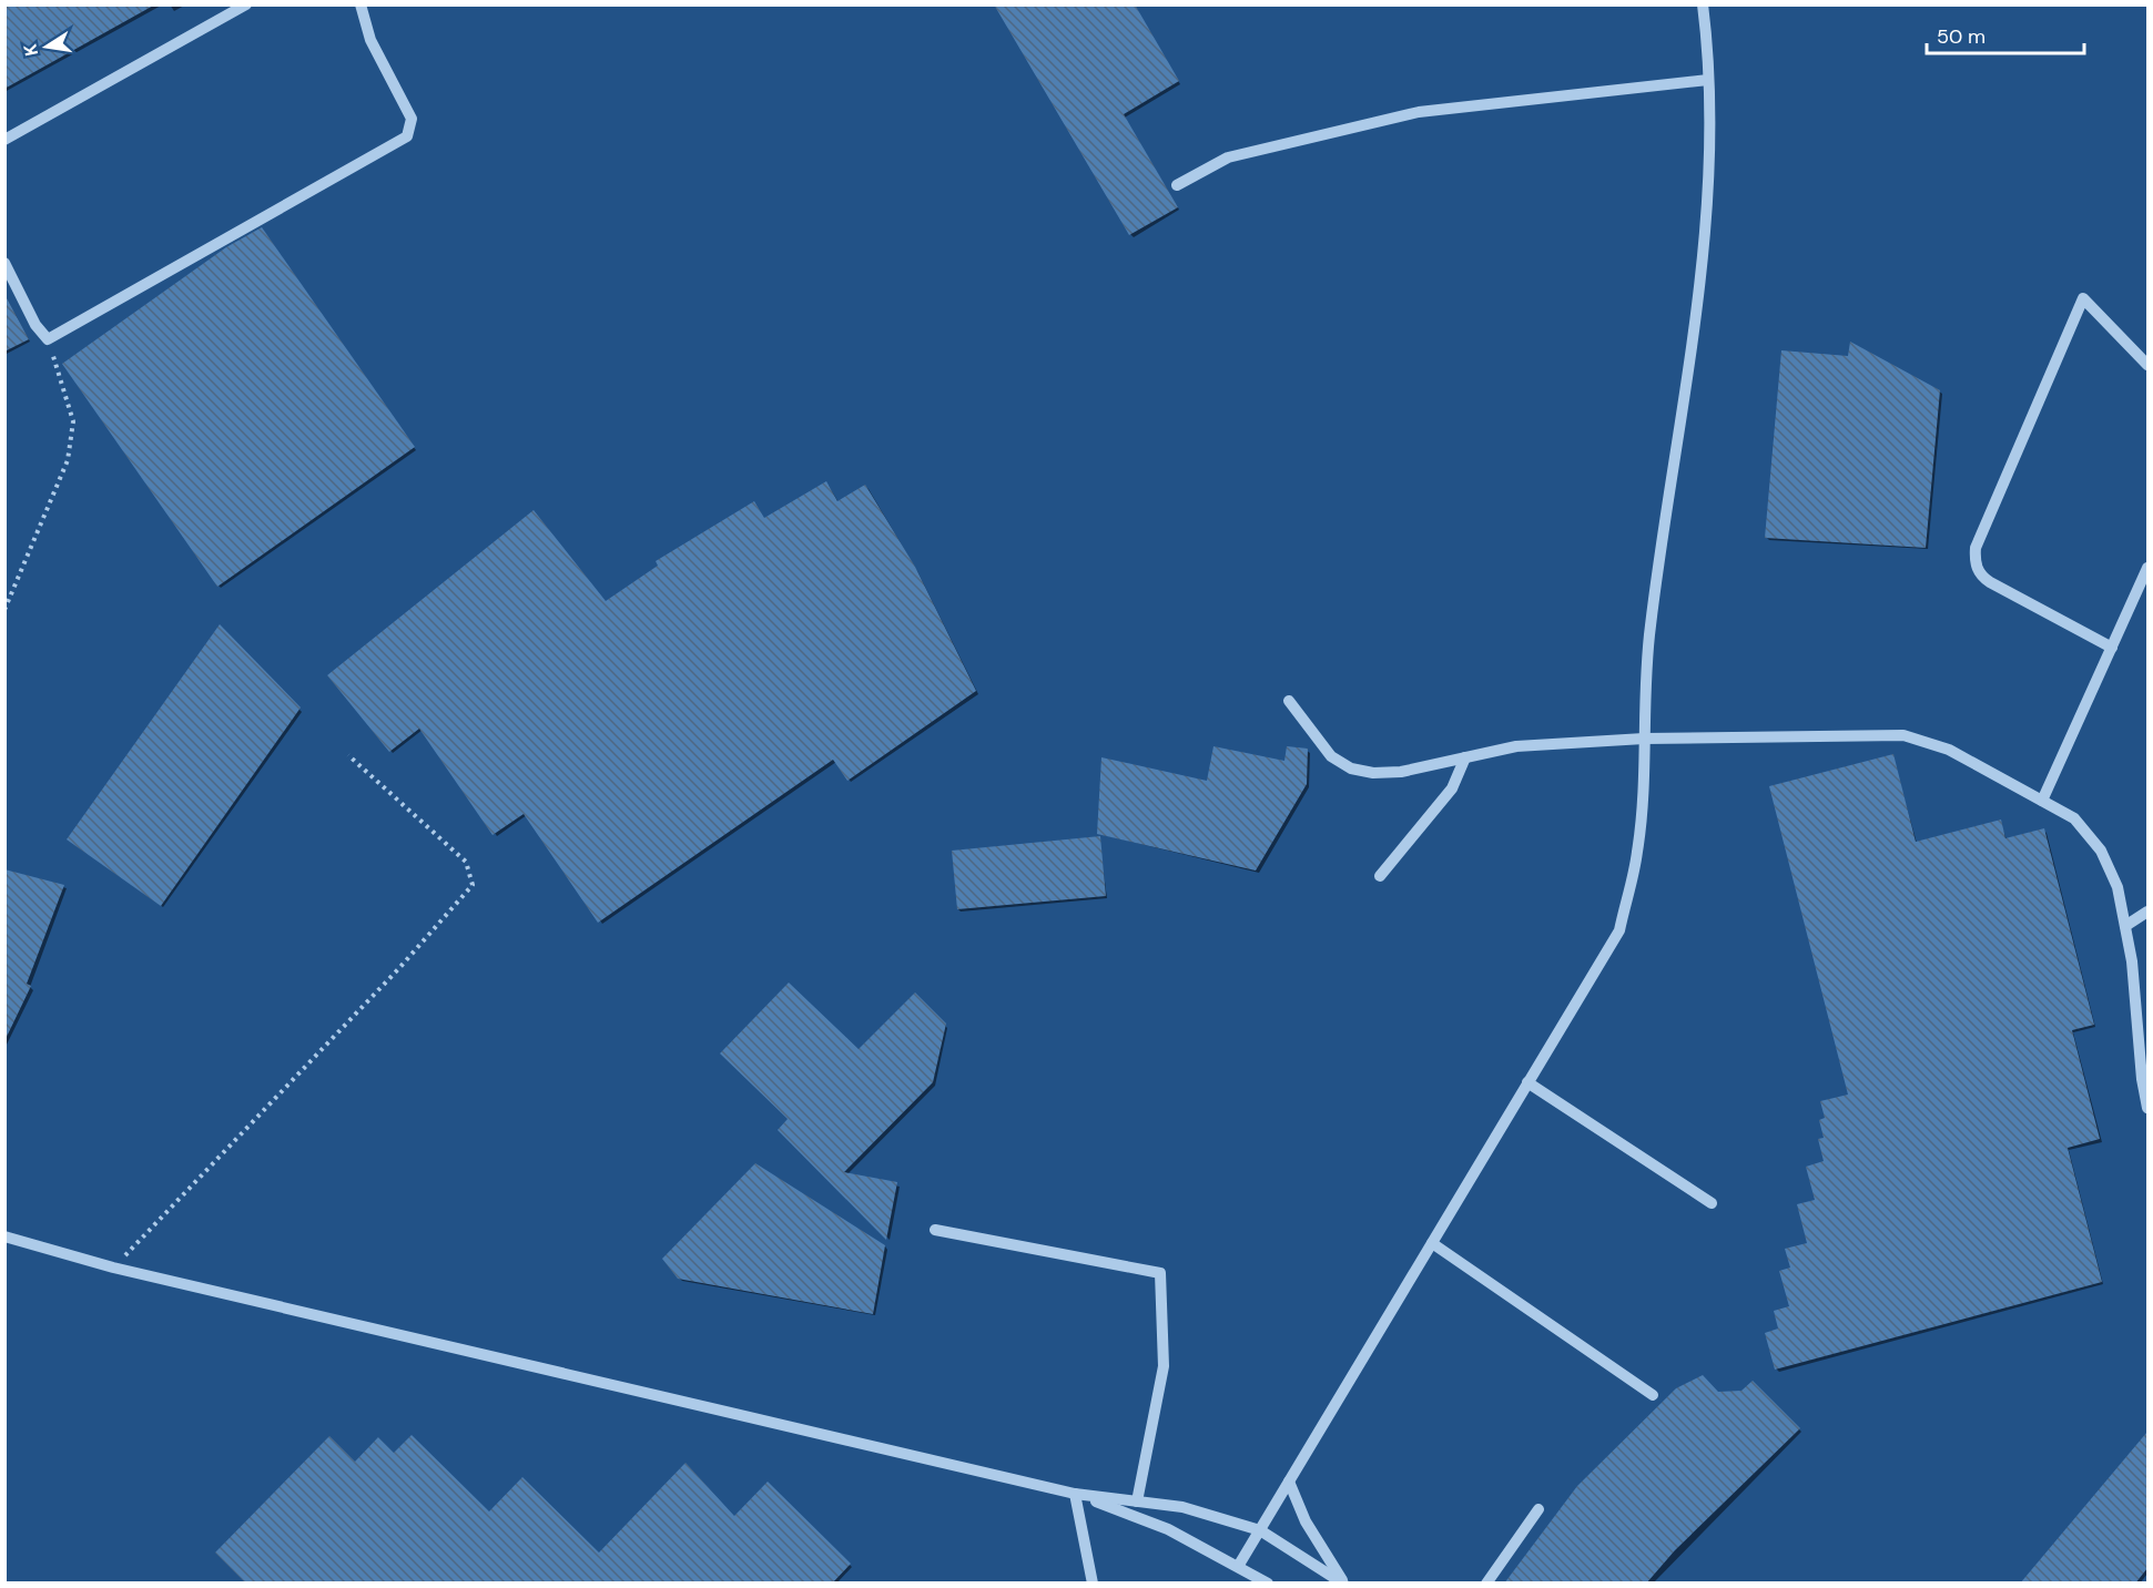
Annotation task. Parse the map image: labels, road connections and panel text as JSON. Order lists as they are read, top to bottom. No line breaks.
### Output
{"scale_bar":"50 m","north":"left"}
